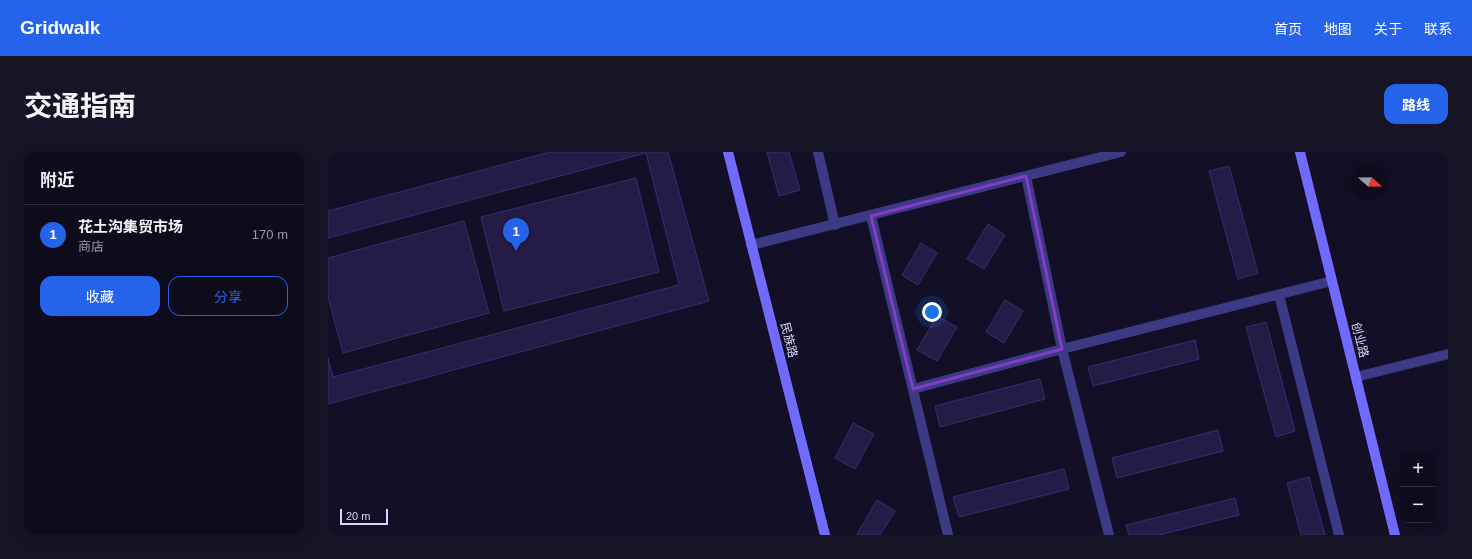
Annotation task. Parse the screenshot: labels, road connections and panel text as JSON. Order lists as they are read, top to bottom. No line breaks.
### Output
{"streets":{"street":["民族路","创业路"]},"scale_bar":"20 m","north":"right","page":{"header":"Gridwalk","nav":["首页","地图","关于","联系"],"title":"交通指南","buttons":["路线",["收藏","分享"]],"heading":"附近","list":[{"mark":"1","name":"花土沟集贸市场","note":"商店","value":"170 m"}],"pins":"1","map_buttons":["+","−"],"scale":"20 m"}}
